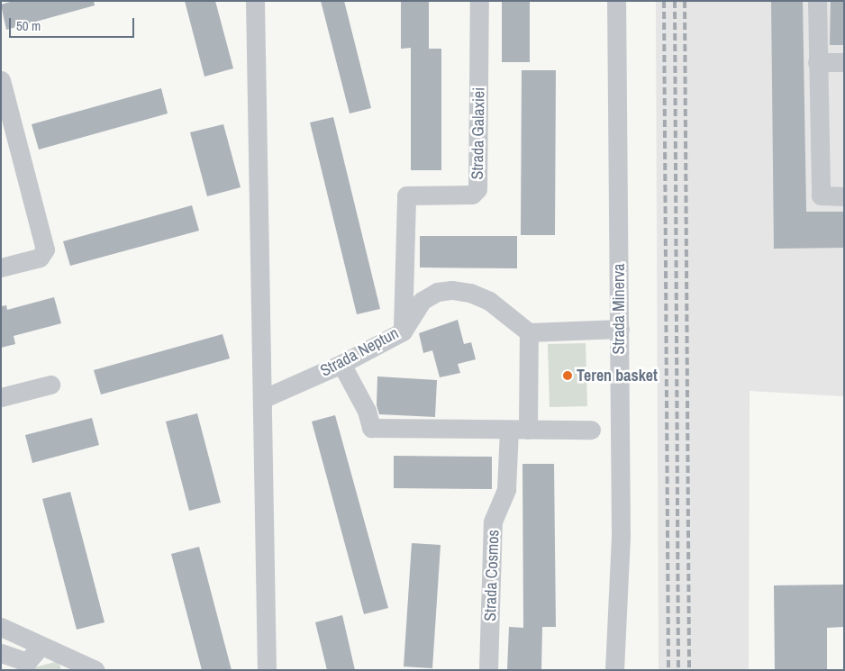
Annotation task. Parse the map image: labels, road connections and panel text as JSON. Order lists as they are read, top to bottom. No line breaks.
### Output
{"streets":{"street":["Strada Galaxiei","Strada Minerva","Strada Neptun","Strada Cosmos"]},"crossings":[["Strada Galaxiei","Strada Neptun"],["Strada Neptun","Strada Cosmos"]],"places":["Teren basket"],"scale_bar":"50 m"}
